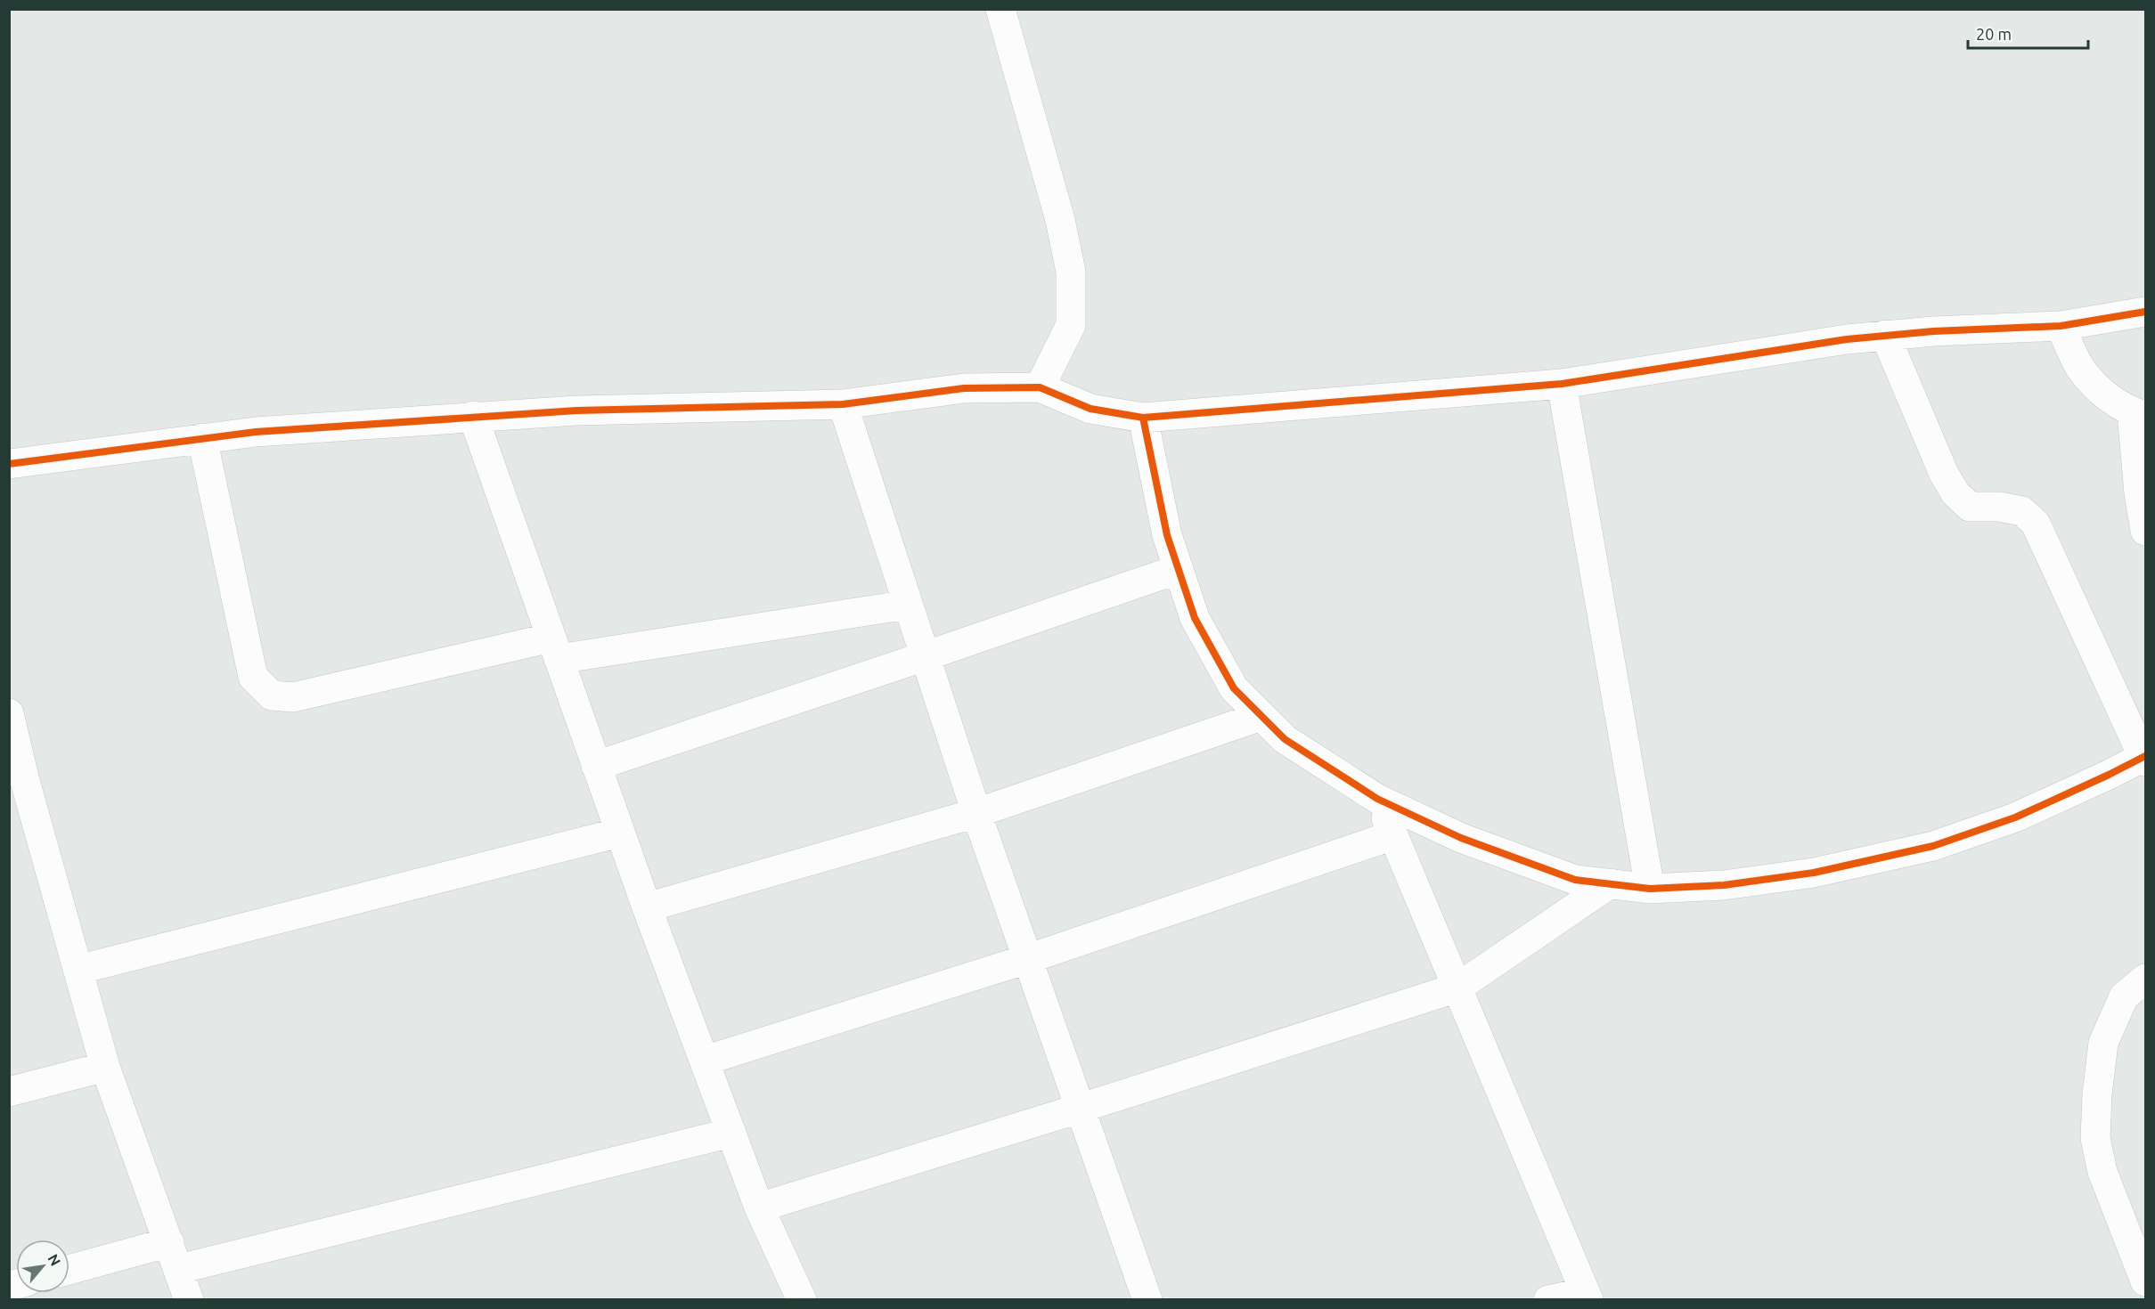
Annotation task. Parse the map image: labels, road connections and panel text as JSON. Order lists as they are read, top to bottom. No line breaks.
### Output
{"scale_bar":"20 m","north":"top right"}
